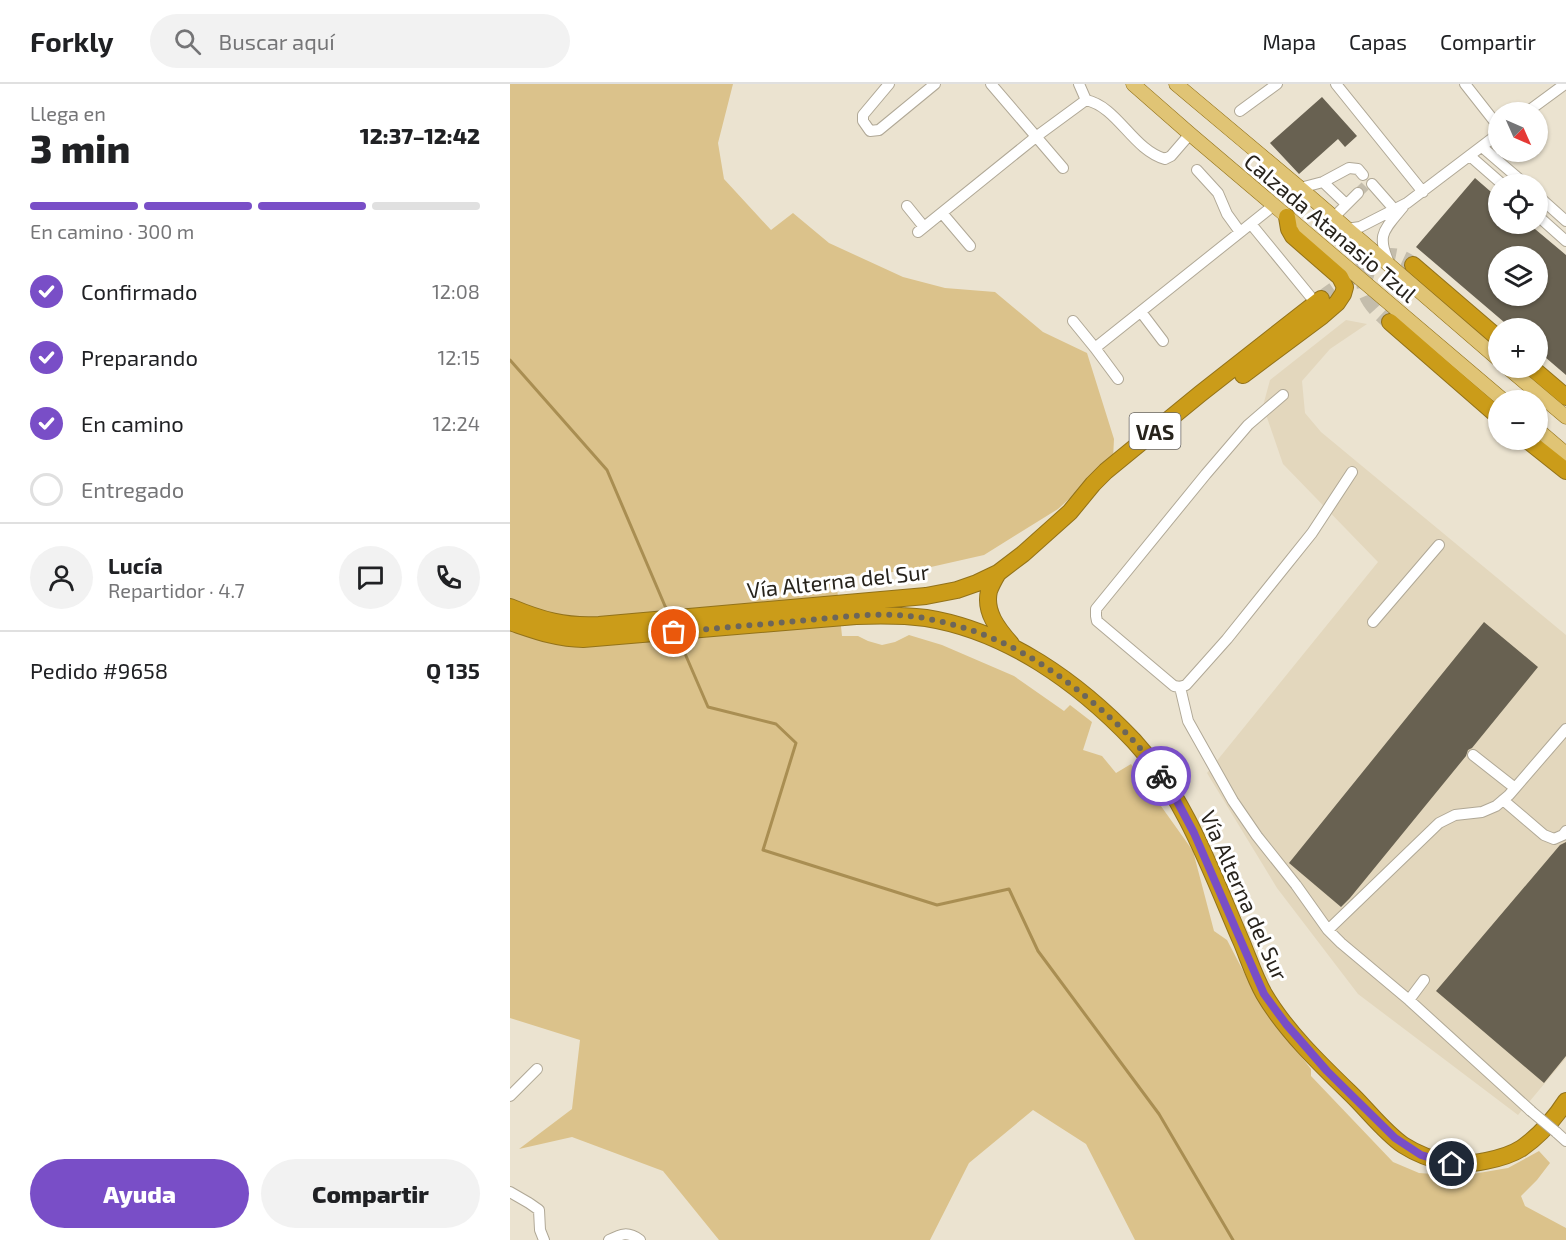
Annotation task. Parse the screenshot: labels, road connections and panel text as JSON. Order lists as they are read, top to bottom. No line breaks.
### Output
{"streets":{"highway":["VAS","Vía Alterna del Sur"],"main road":["Calzada Atanasio Tzul"]},"north":"bottom right","page":{"header":"Forkly","search":"Buscar aquí","nav":["Mapa","Capas","Compartir"],"heading":["3 min","Llega en","12:37–12:42"],"panel":["Lucía","Repartidor · 4.7","Pedido #9658","Q 135"],"map_buttons":["+","−"],"bar":"En camino · 300 m","list":[["Confirmado","12:08"],["Preparando","12:15"],["En camino","12:24"],"Entregado"],"buttons":["Ayuda","Compartir"]}}
